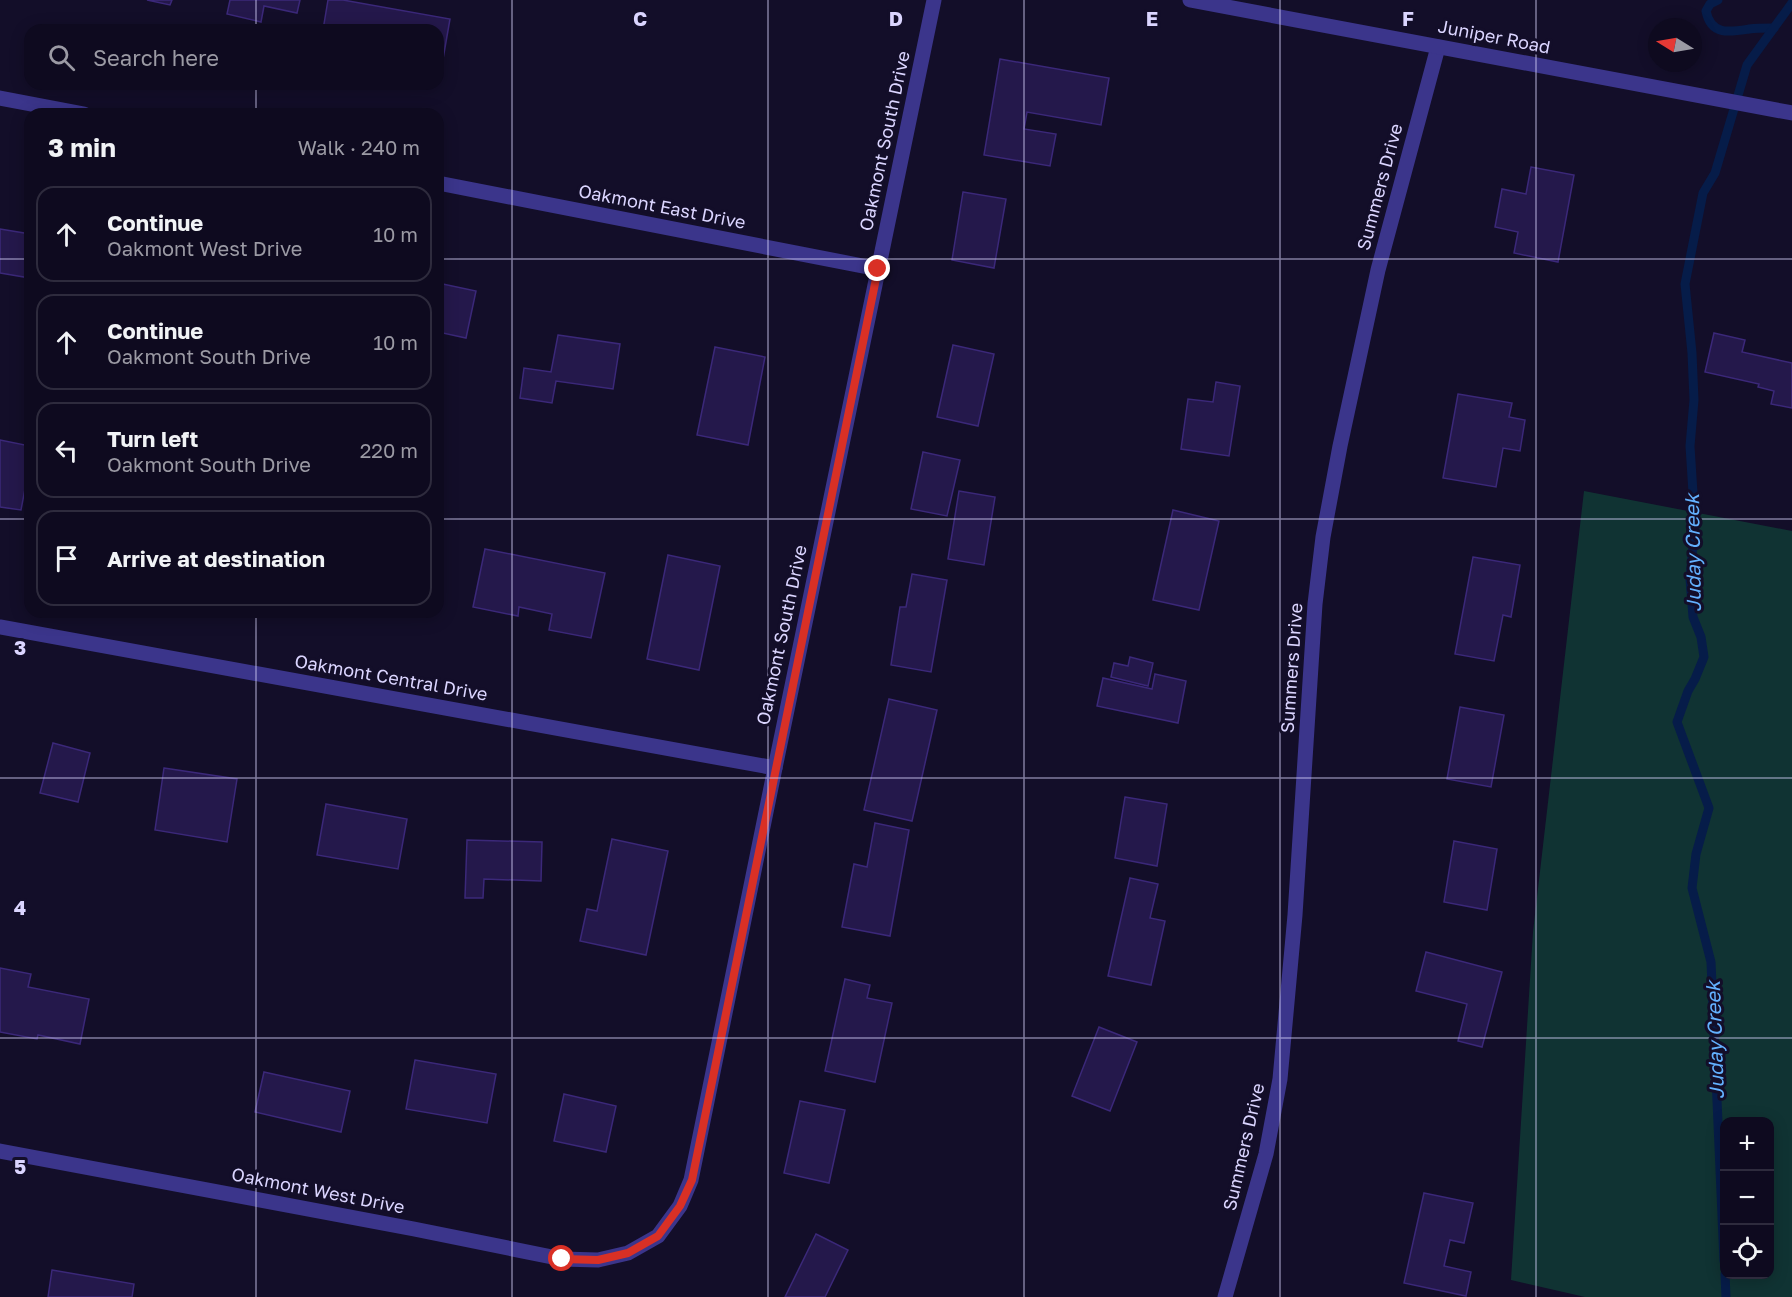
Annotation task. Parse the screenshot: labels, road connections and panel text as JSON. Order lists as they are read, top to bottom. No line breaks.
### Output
{"streets":{"street":["Juniper Road","Oakmont South Drive","Summers Drive","Oakmont East Drive","Oakmont Central Drive","Oakmont West Drive"]},"crossings":[["Juniper Road","Summers Drive"],["Oakmont South Drive","Oakmont East Drive"],["Oakmont South Drive","Oakmont Central Drive"],["Oakmont South Drive","Oakmont West Drive"]],"water":["Juday Creek"],"north":"left","page":{"search":"Search here","heading":["3 min","Walk · 240 m"],"list":[["Continue","Oakmont West Drive","10 m"],["Continue","Oakmont South Drive","10 m"],["Turn left","Oakmont South Drive","220 m"],"Arrive at destination"],"map_buttons":["+","−"]},"grid":{"columns":["C","D","E","F"],"rows":["3","4","5"]}}
